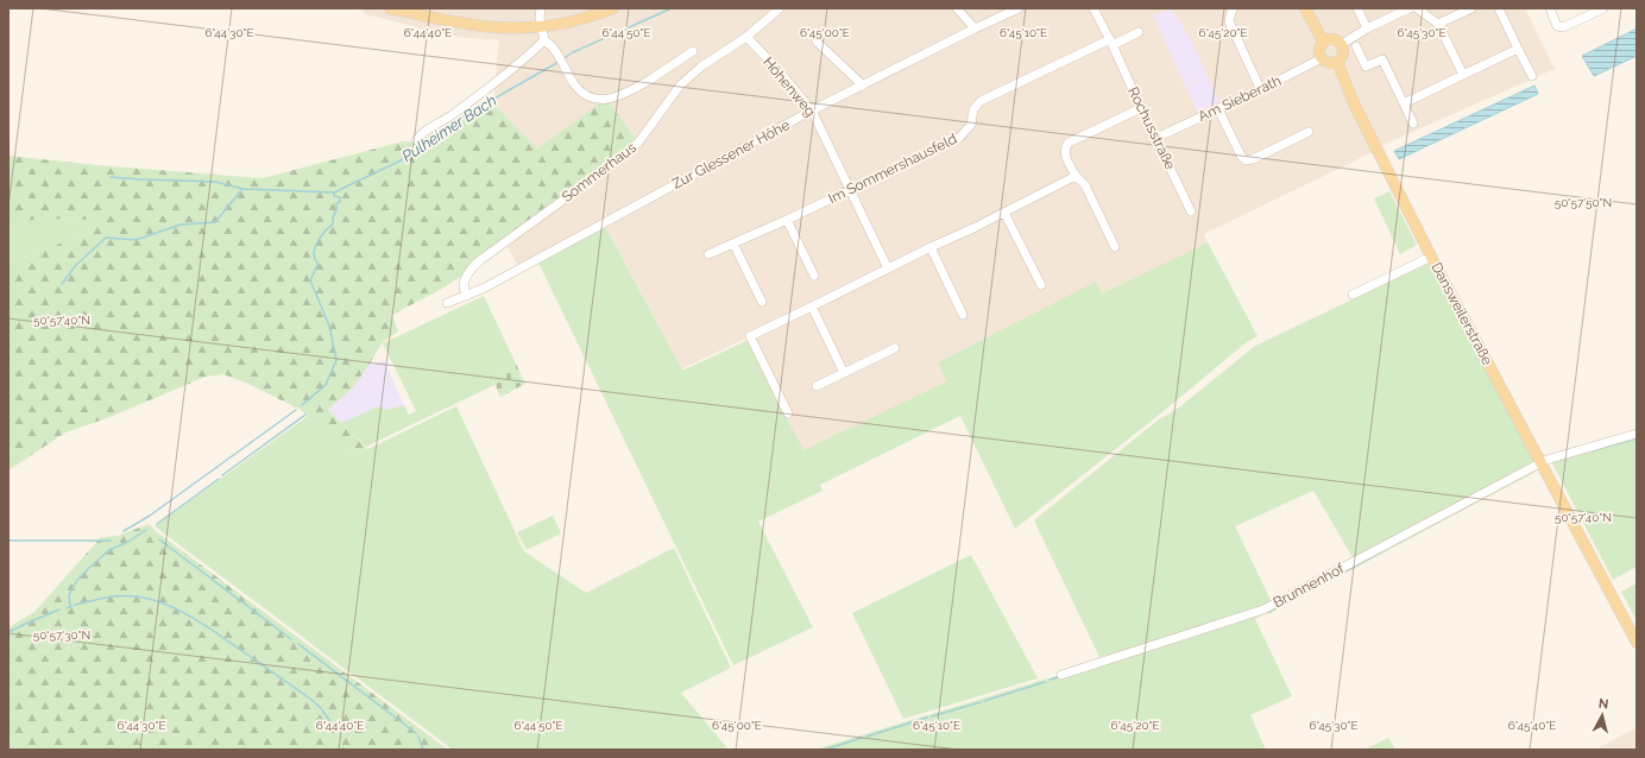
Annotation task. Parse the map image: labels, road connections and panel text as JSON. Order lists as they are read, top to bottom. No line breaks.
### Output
{"streets":{"main road":["Dansweilerstraße"],"street":["Höhenweg","Am Sieberath","Rochusstraße","Zur Glessener Höhe","Im Sommershausfeld","Sommerhaus","Brunnenhof"]},"crossings":[["Höhenweg","Zur Glessener Höhe"],["Höhenweg","Im Sommershausfeld"],["Höhenweg","Sommerhaus"],["Am Sieberath","Rochusstraße"],["Am Sieberath","Dansweilerstraße"],["Rochusstraße","Im Sommershausfeld"],["Zur Glessener Höhe","Sommerhaus"],["Dansweilerstraße","Brunnenhof"]],"water":["Pulheimer Bach"],"north":"top","coordinates":["6°44'30\"E","6°44'40\"E","6°44'50\"E","6°45'00\"E","6°45'10\"E","6°45'20\"E","6°45'30\"E","50°57'50\"N","50°57'40\"N","50°57'30\"N","6°45'40\"E"]}
